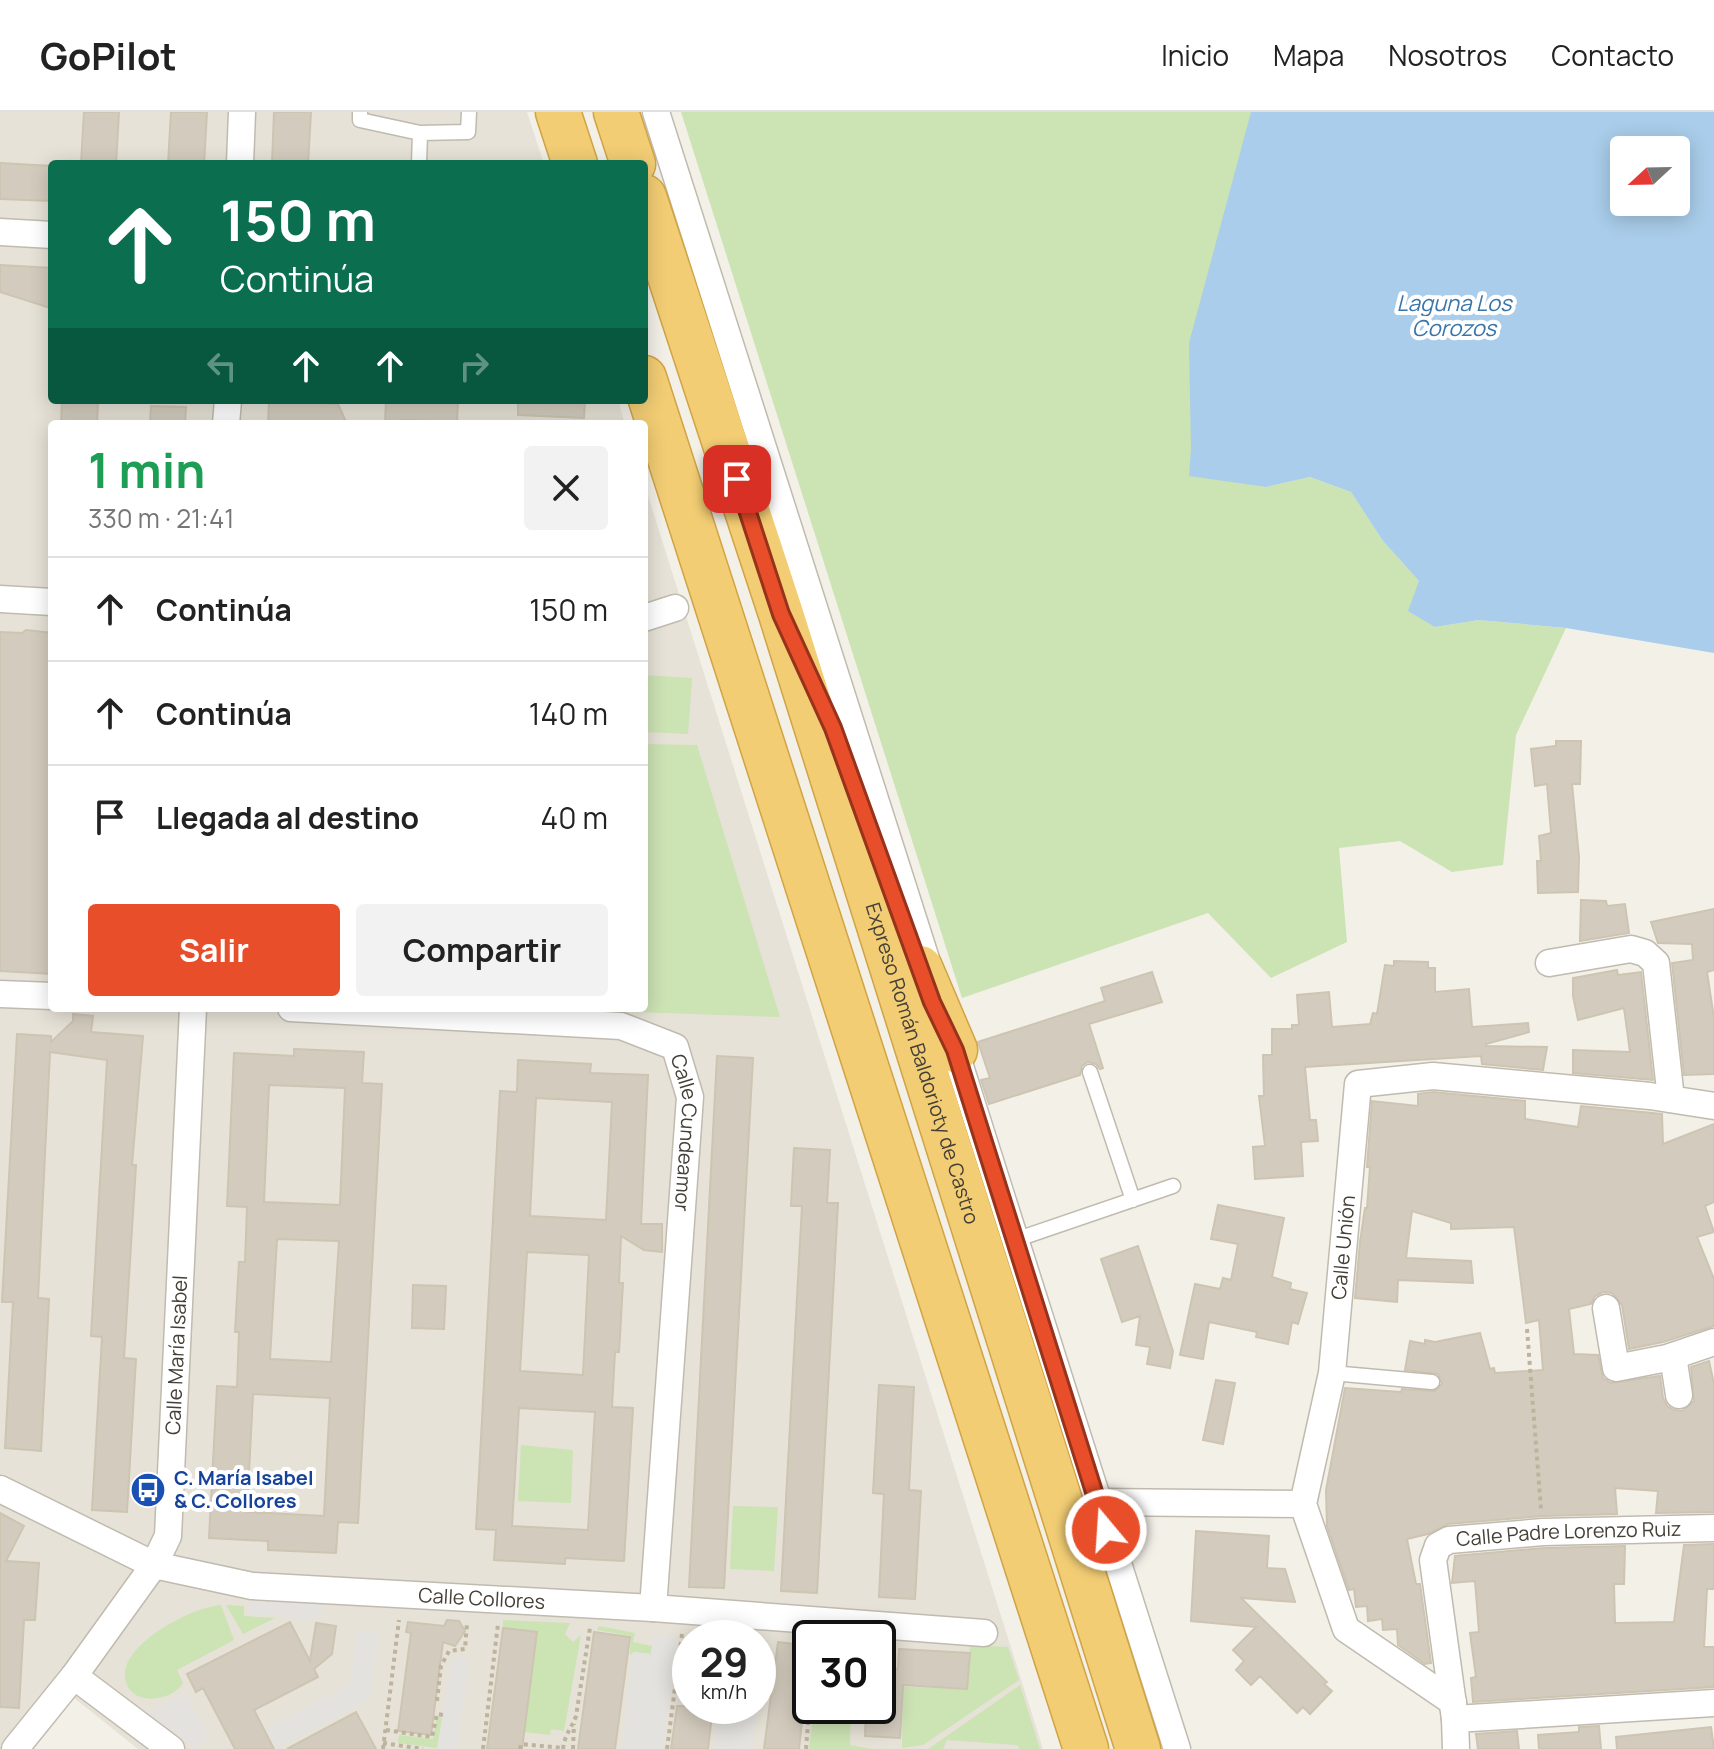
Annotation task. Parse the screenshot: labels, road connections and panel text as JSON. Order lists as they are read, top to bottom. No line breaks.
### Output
{"streets":{"highway":["Expreso Román Baldorioty de Castro"],"street":["Calle Cundeamor","Calle Unión","Calle María Isabel","Calle Padre Lorenzo Ruiz","Calle Collores"]},"crossings":[["Calle Cundeamor","Calle Collores"],["Calle María Isabel","Calle Collores"]],"water":["Laguna Los Corozos"],"places":{"bus stop":["C. María Isabel & C. Collores"]},"north":"left","page":{"header":"GoPilot","nav":["Inicio","Mapa","Nosotros","Contacto"],"turn":["150 m","Continúa"],"heading":["1 min","330 m · 21:41"],"list":[{"name":"Continúa","value":"150 m"},{"name":"Continúa","value":"140 m"},{"name":"Llegada al destino","value":"40 m"}],"buttons":["Salir","Compartir"],"speed":"29 km/h","limit":"30"}}
